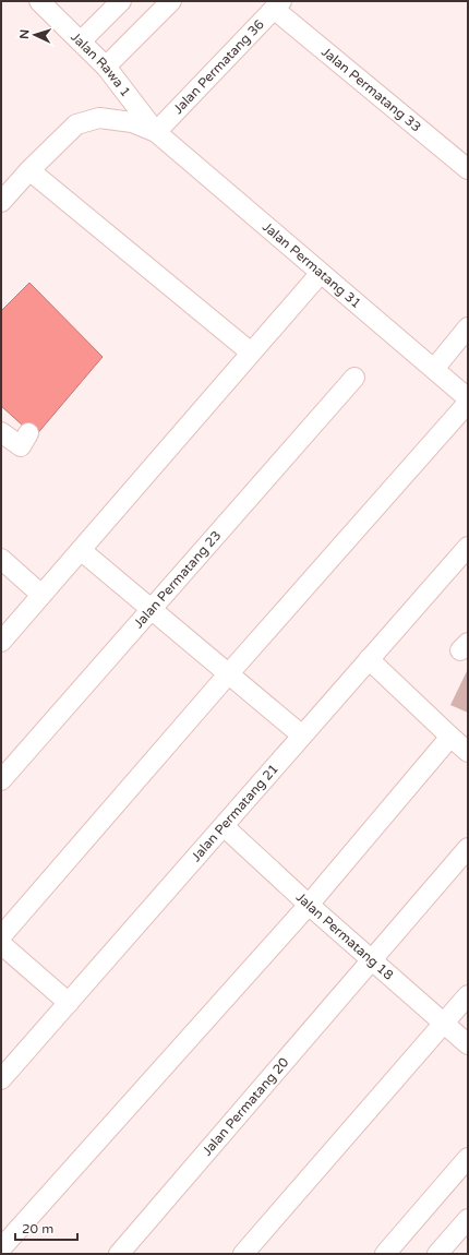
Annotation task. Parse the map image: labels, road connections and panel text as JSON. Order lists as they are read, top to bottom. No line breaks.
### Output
{"streets":{"street":["Jalan Rawa 1","Jalan Permatang 36","Jalan Permatang 33","Jalan Permatang 31","Jalan Permatang 23","Jalan Permatang 21","Jalan Permatang 18","Jalan Permatang 20"]},"crossings":[["Jalan Rawa 1","Jalan Permatang 36"],["Jalan Rawa 1","Jalan Permatang 31"],["Jalan Permatang 36","Jalan Permatang 33"],["Jalan Permatang 36","Jalan Permatang 31"],["Jalan Permatang 21","Jalan Permatang 18"],["Jalan Permatang 18","Jalan Permatang 20"]],"scale_bar":"20 m","north":"left"}
